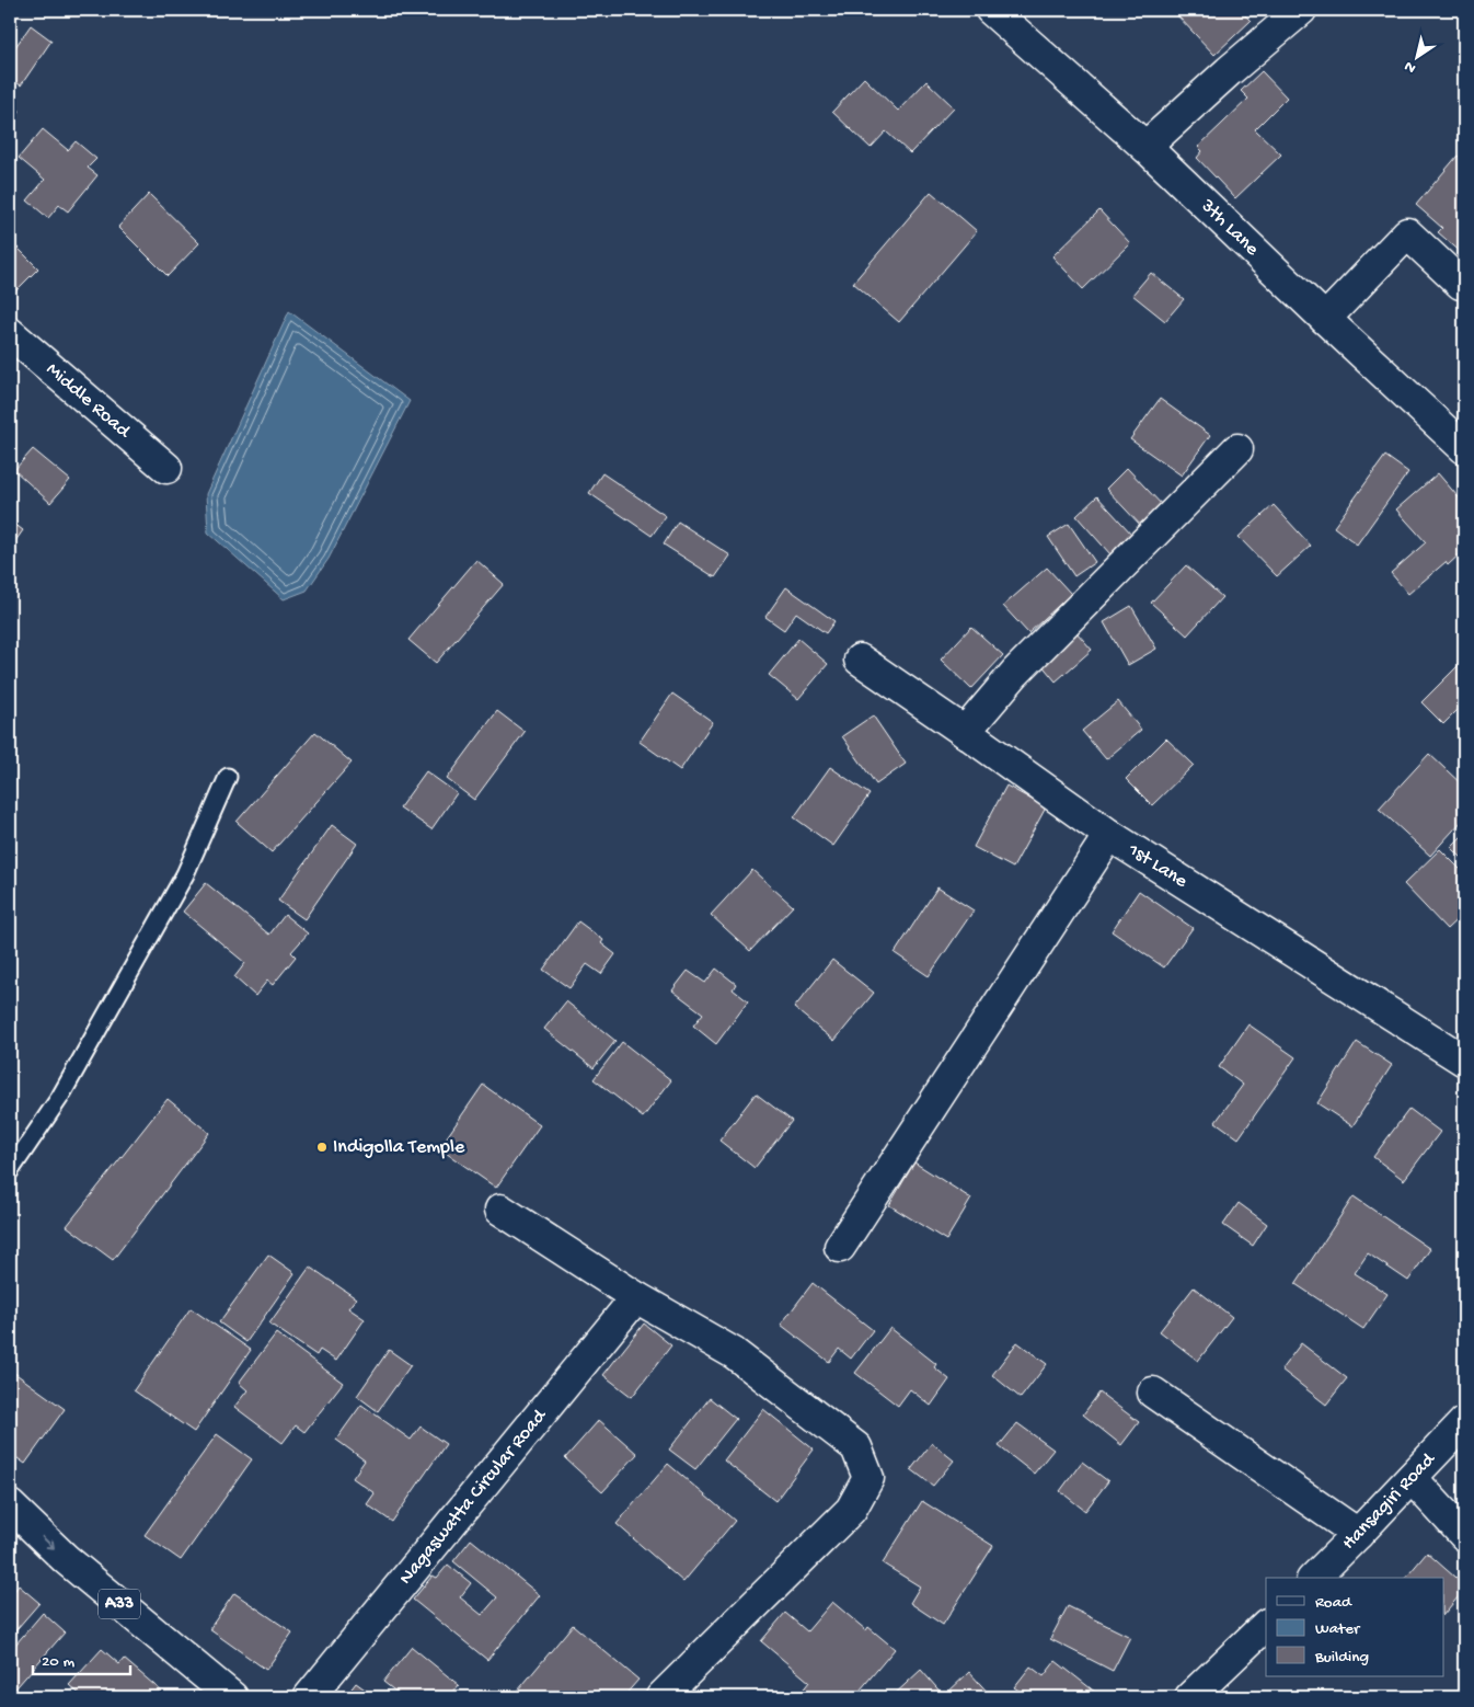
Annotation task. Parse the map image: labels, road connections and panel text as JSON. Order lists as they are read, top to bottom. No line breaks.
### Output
{"streets":{"main road":["3th Lane","Middle Road","1st Lane","Nagaswatta Circular Road","Hansagiri Road","A33"]},"places":["Indigolla Temple"],"legend":["Road","Water","Building"],"scale_bar":"20 m","north":"bottom left"}
